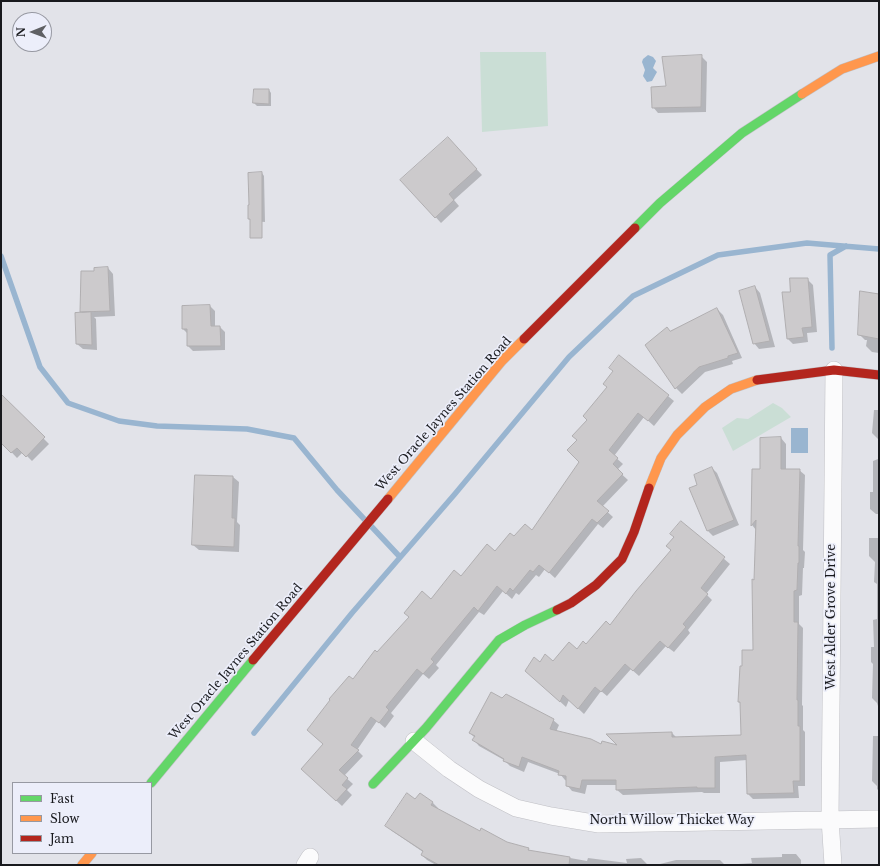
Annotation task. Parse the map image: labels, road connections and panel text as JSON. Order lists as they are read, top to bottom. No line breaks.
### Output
{"streets":{"street":["West Oracle Jaynes Station Road","West Alder Grove Drive","North Willow Thicket Way"]},"crossings":[["West Alder Grove Drive","North Willow Thicket Way"]],"legend":["Fast","Slow","Jam"],"north":"left"}
